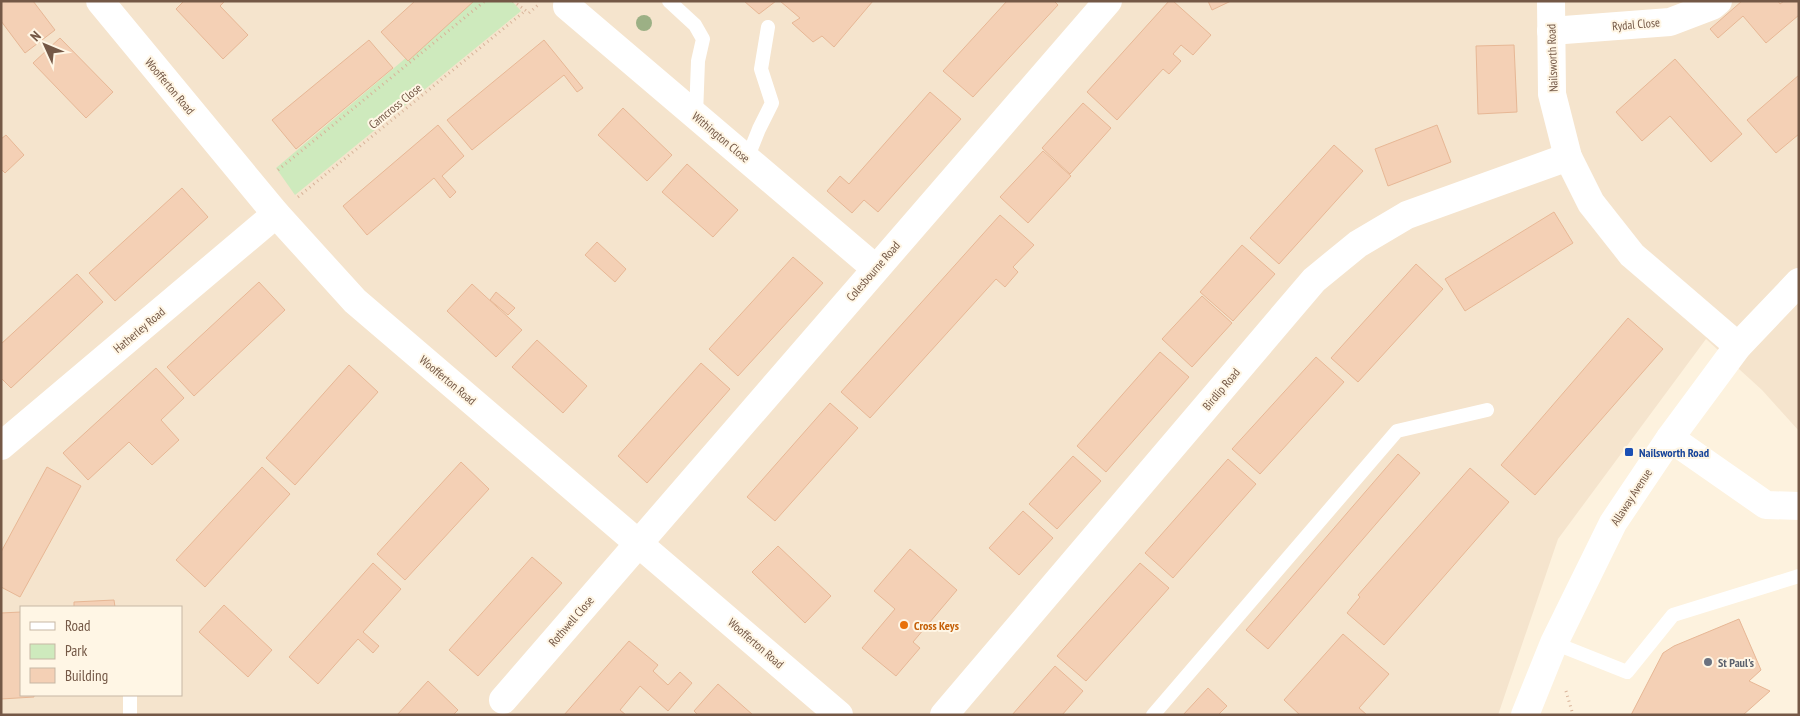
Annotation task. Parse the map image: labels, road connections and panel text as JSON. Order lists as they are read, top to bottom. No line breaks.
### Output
{"streets":{"street":["Rydal Close","Nailsworth Road","Woofferton Road","Withington Close","Colesbourne Road","Hatherley Road","Birdlip Road","Allaway Avenue","Rothwell Close"],"path":["Camcross Close"]},"crossings":[["Rydal Close","Nailsworth Road"],["Nailsworth Road","Birdlip Road"],["Nailsworth Road","Allaway Avenue"],["Woofferton Road","Camcross Close"],["Woofferton Road","Colesbourne Road"],["Woofferton Road","Hatherley Road"],["Woofferton Road","Rothwell Close"],["Camcross Close","Withington Close"],["Camcross Close","Hatherley Road"],["Withington Close","Colesbourne Road"],["Colesbourne Road","Rothwell Close"]],"places":{"transit":["Nailsworth Road"],"other":["Cross Keys","St Paul's"]},"legend":["Road","Park","Building"],"north":"top left"}
